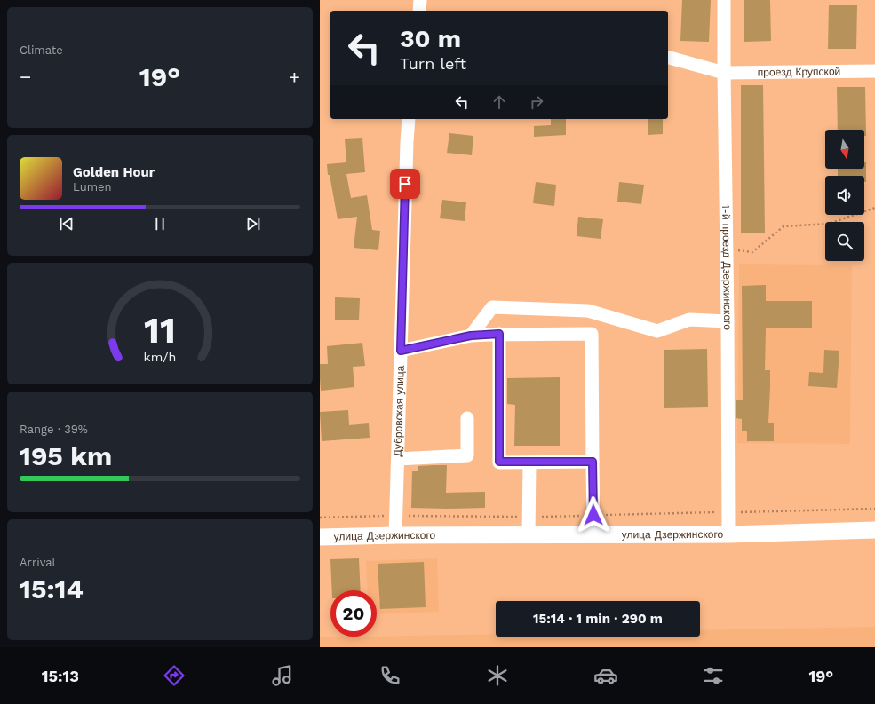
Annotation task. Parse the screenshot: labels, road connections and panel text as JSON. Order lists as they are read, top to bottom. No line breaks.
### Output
{"streets":{"main road":["улица Дзержинского"],"street":["проезд Крупской","1-й проезд Дзержинского","Дубровская улица"]},"crossings":[["проезд Крупской","1-й проезд Дзержинского"],["1-й проезд Дзержинского","улица Дзержинского"],["Дубровская улица","улица Дзержинского"]],"north":"bottom","page":{"tile":["Climate",["Range · 39%","195 km"],["Arrival","15:14"]],"turn":["30 m","Turn left"],"heat":["−","19°","+"],"song":["Golden Hour","Lumen"],"limit":"20","trip":"15:14 · 1 min · 290 m","tabs":["15:13","19°"],"gauge":["11","km/h"]}}
